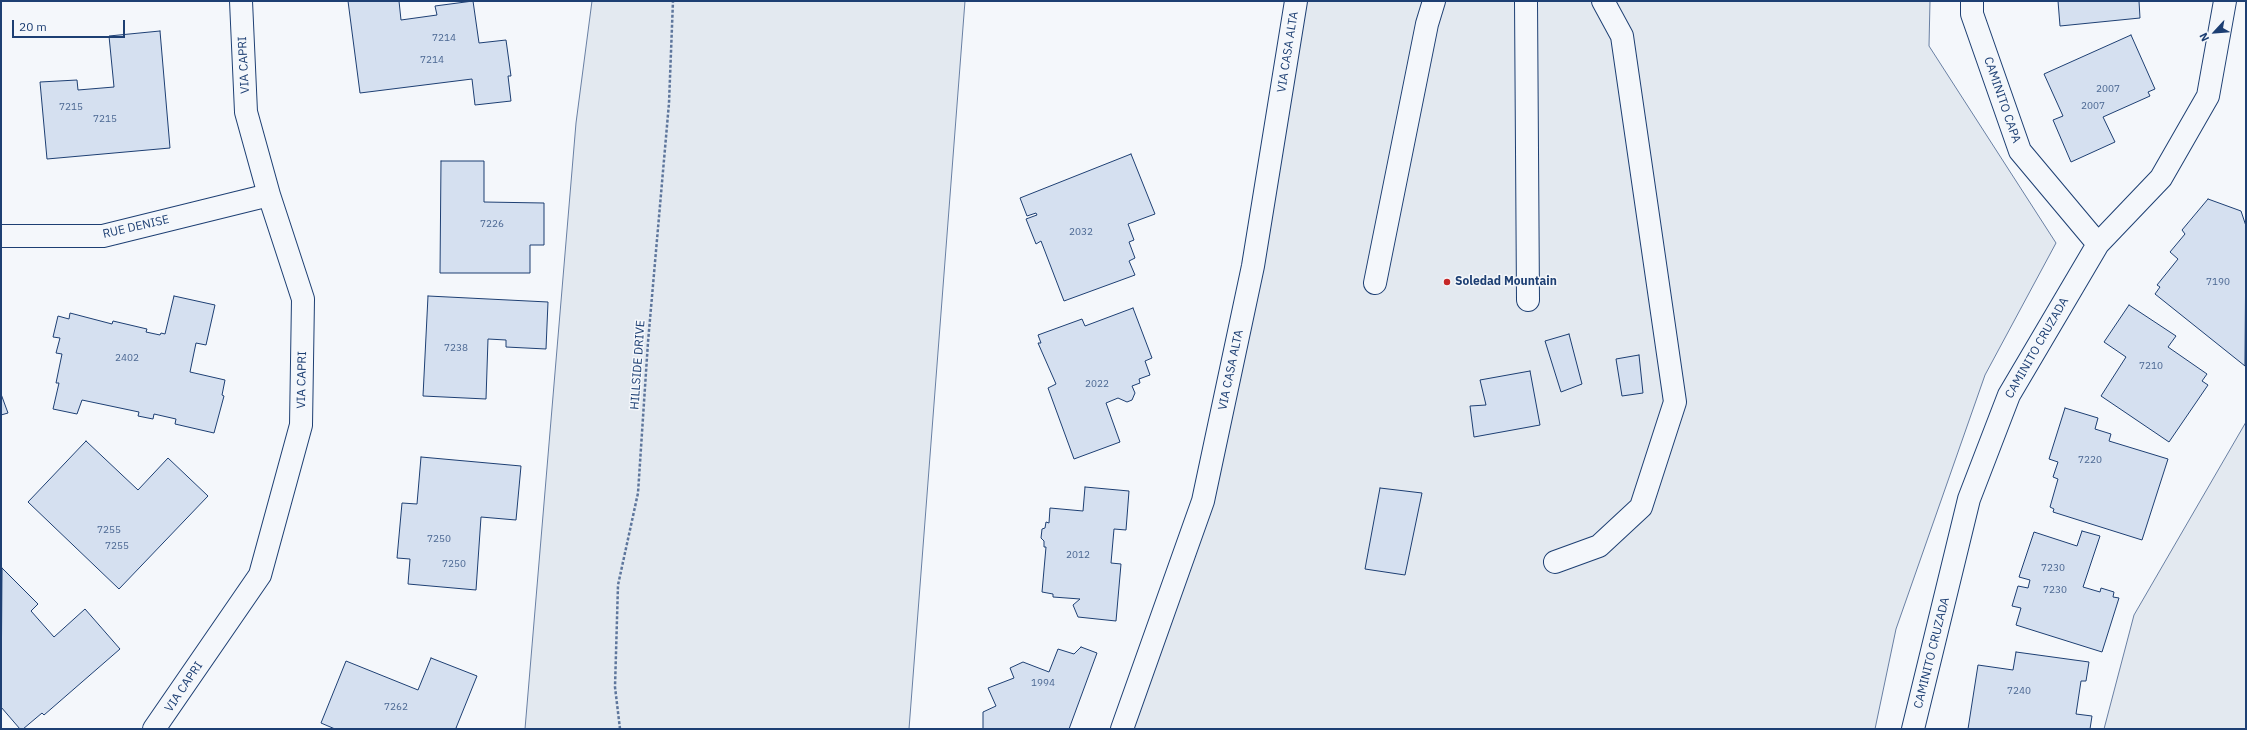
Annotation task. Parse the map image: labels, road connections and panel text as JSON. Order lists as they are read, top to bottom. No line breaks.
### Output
{"streets":{"street":["VIA CASA ALTA","VIA CAPRI","CAMINITO CAPA","RUE DENISE","CAMINITO CRUZADA"],"path":["HILLSIDE DRIVE"]},"crossings":[["VIA CAPRI","RUE DENISE"],["CAMINITO CAPA","CAMINITO CRUZADA"]],"places":["Soledad Mountain"],"house_numbers":["7214","7214","2007","2007","7215","7215","7226","2032","7190","7238","2402","7210","2022","7220","7255","7250","7255","2012","7250","7230","7230","1994","7240","7262"],"scale_bar":"20 m","north":"bottom left"}
